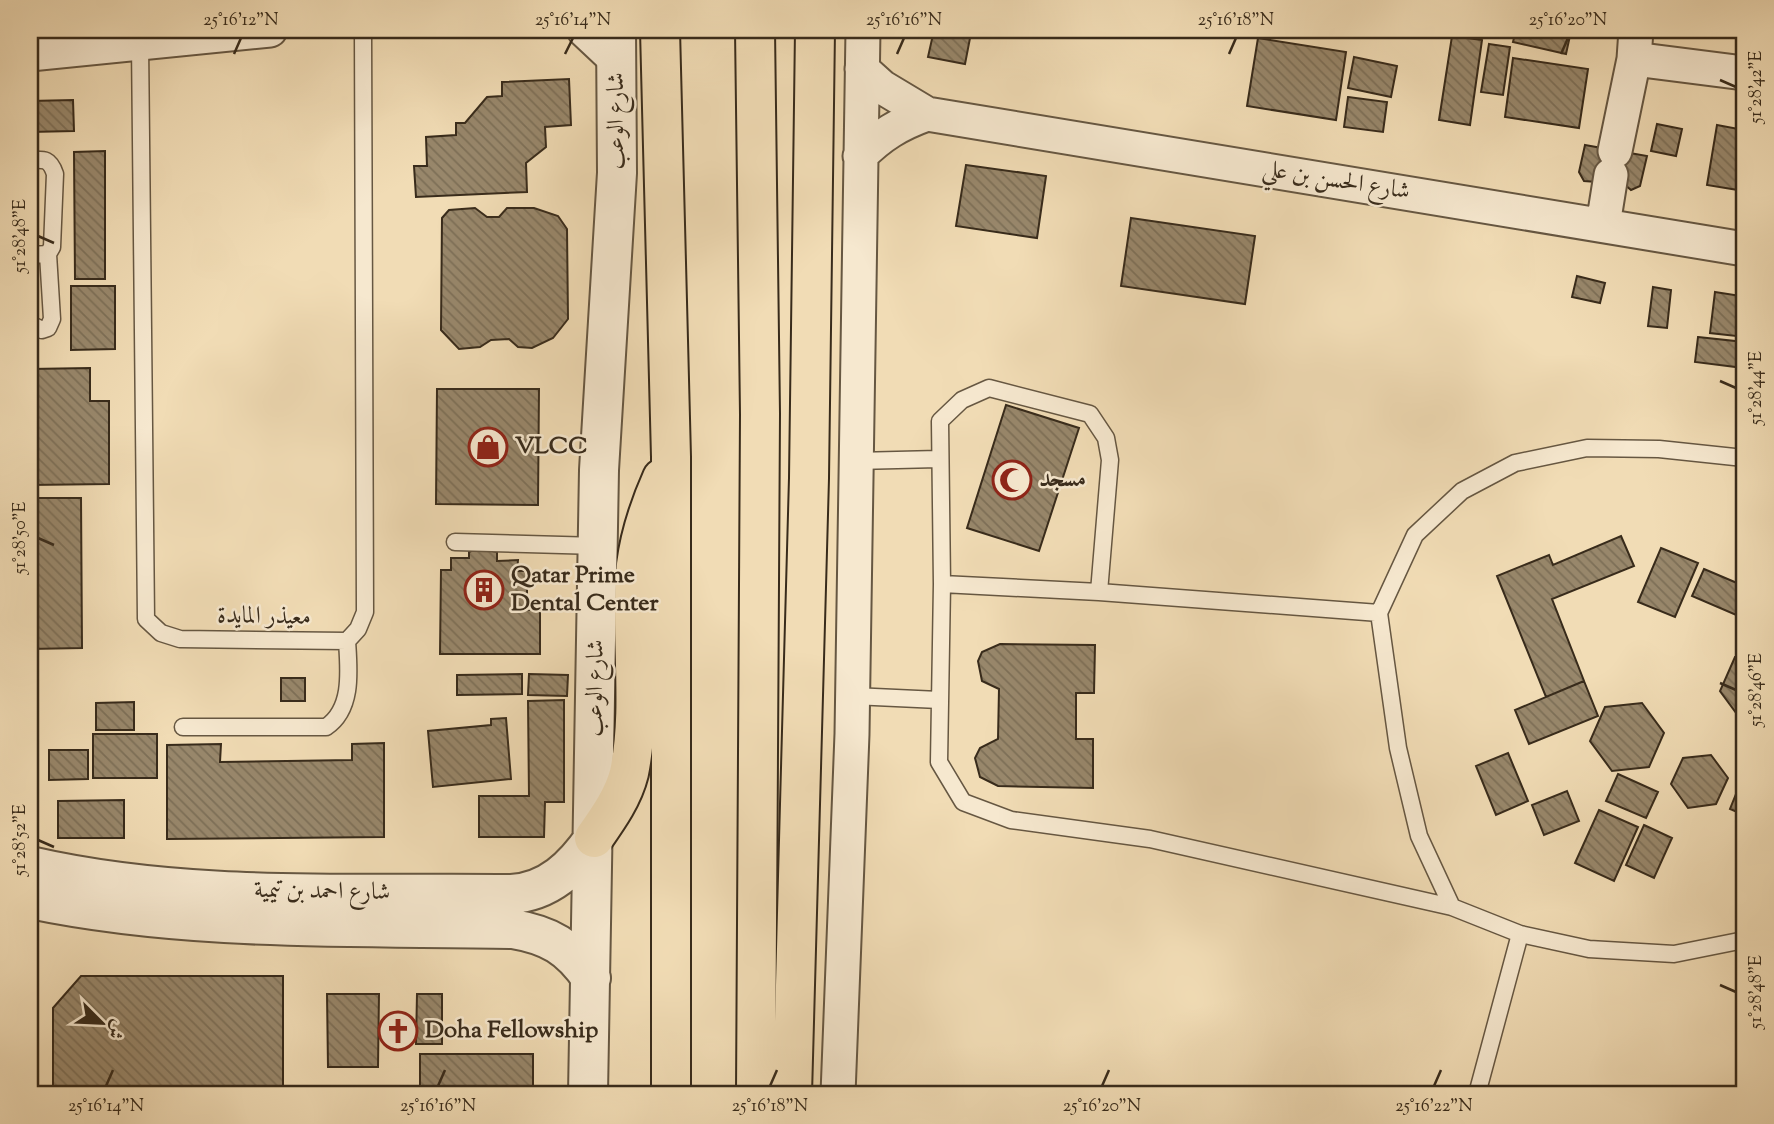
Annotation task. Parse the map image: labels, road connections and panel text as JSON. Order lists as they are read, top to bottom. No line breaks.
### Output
{"streets":{"main road":["شارع الوعب"],"street":["شارع الحسن بن علي","شارع احمد بن تيمية"],"lane":["معيذر المايدة"]},"crossings":[["شارع الوعب","شارع احمد بن تيمية"]],"places":{"shop":["VLCC"],"mosque":["مسجد"],"building":["Qatar Prime Dental Center"],"church":["Doha Fellowship"]},"north":"bottom right","coordinates":["25°16'12\"N","25°16'14\"N","25°16'16\"N","25°16'18\"N","25°16'20\"N","51°28'42\"E","51°28'48\"E","51°28'44\"E","51°28'50\"E","51°28'46\"E","51°28'52\"E","25°16'22\"N"]}
